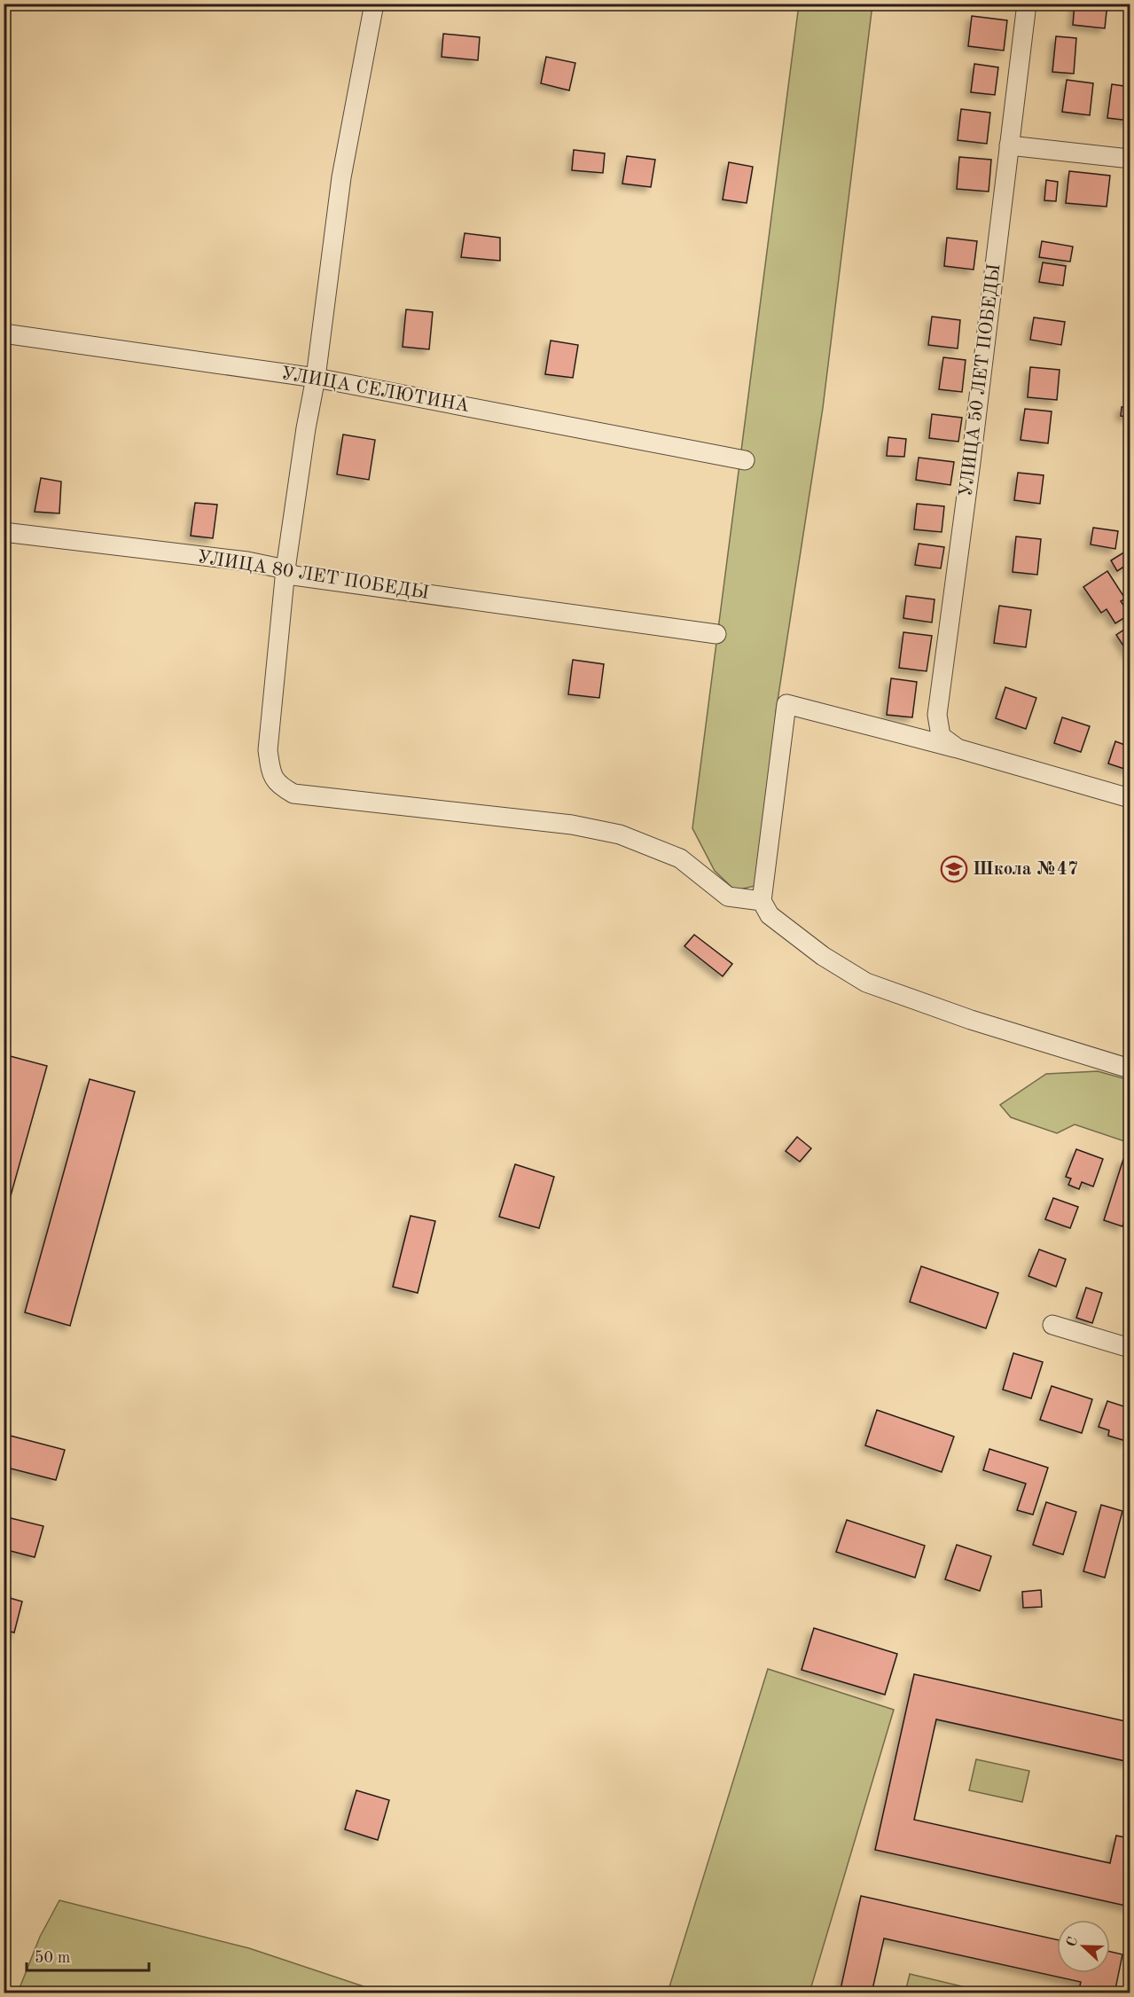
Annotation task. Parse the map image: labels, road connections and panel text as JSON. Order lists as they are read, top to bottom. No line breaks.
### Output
{"streets":{"street":["УЛИЦА 50 ЛЕТ ПОБЕДЫ","УЛИЦА СЕЛЮТИНА","УЛИЦА 80 ЛЕТ ПОБЕДЫ"]},"places":{"school or university":["Школа №47"]},"scale_bar":"50 m","north":"left"}
